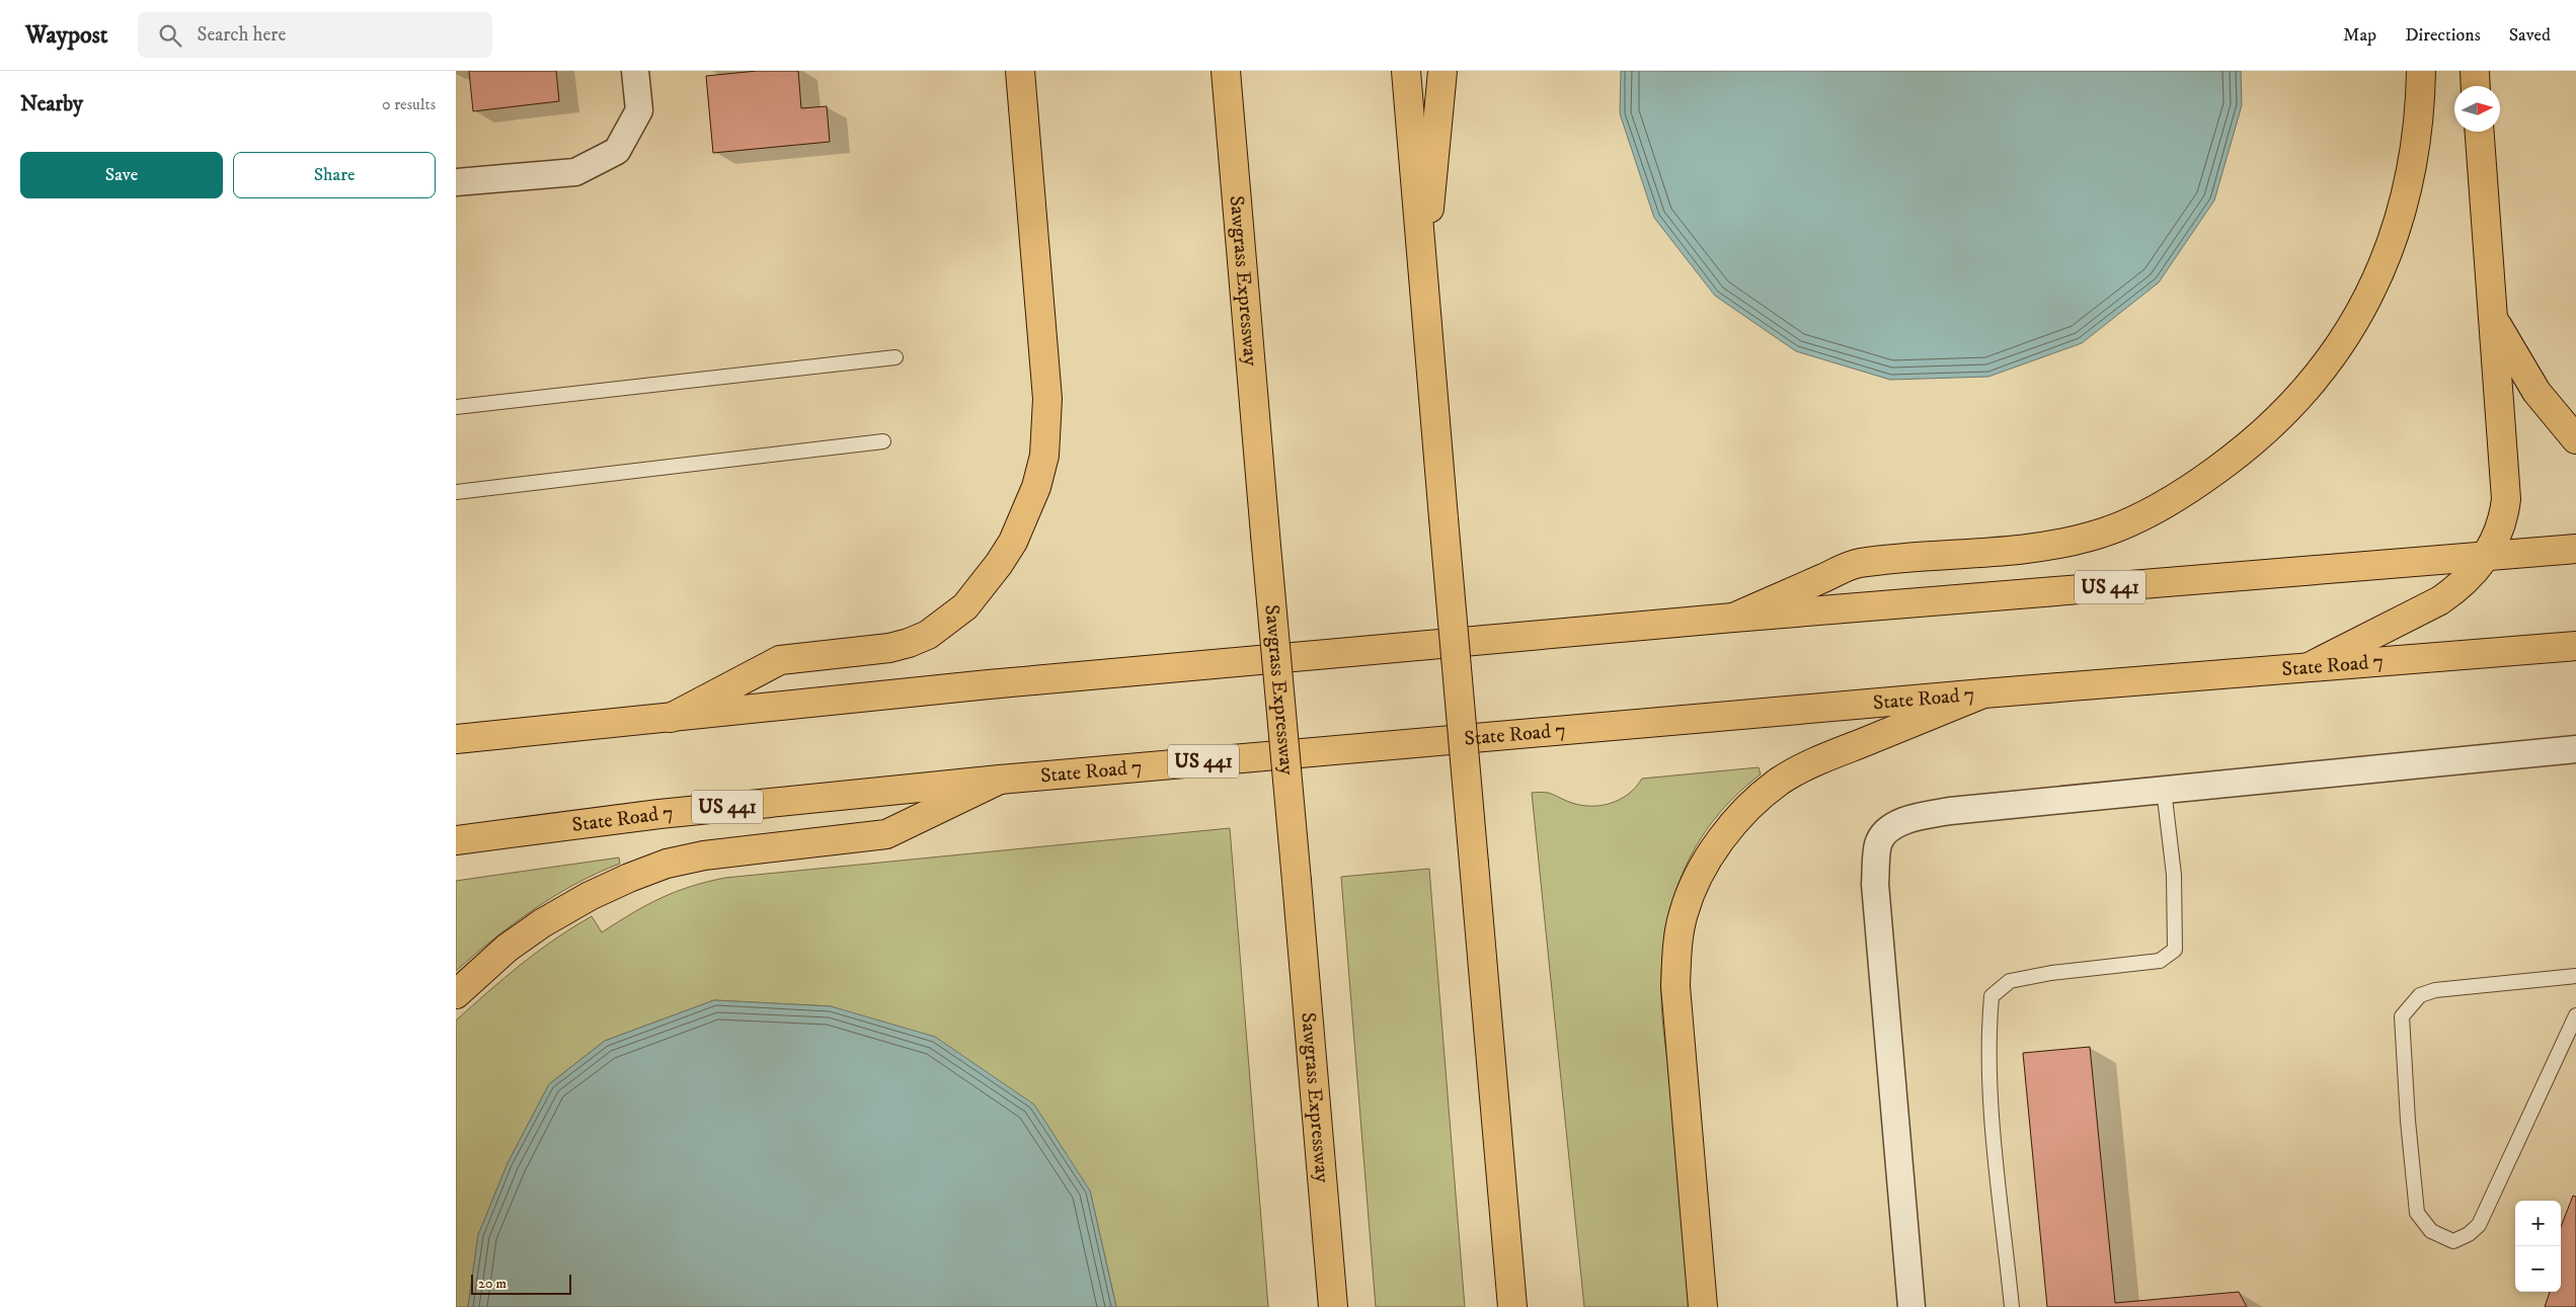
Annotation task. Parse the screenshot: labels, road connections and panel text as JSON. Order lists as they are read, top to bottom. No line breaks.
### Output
{"streets":{"main road":["Sawgrass Expressway","US 441","State Road 7"]},"scale_bar":"20 m","north":"right","page":{"header":"Waypost","search":"Search here","nav":["Map","Directions","Saved"],"heading":["Nearby","0 results"],"buttons":["Save","Share"],"map_buttons":["+","−"],"scale":"20 m"}}
